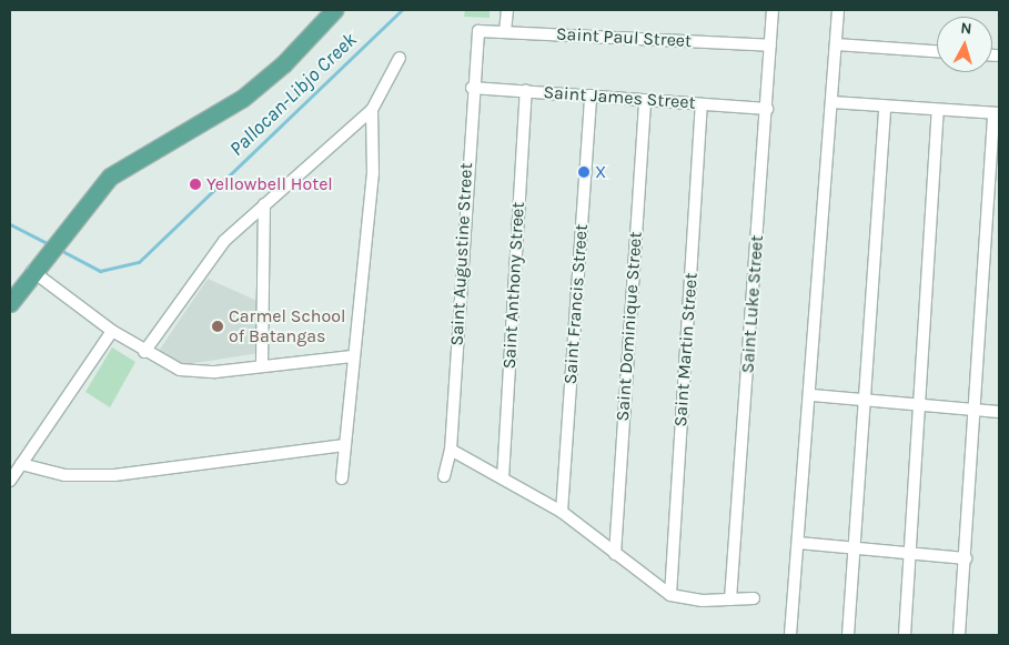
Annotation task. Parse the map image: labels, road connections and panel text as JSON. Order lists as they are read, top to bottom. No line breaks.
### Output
{"streets":{"street":["Saint Paul Street","Saint James Street","Saint Augustine Street","Saint Anthony Street","Saint Francis Street","Saint Luke Street","Saint Dominique Street","Saint Martin Street"]},"crossings":[["Saint Paul Street","Saint Augustine Street"],["Saint Paul Street","Saint Luke Street"],["Saint James Street","Saint Augustine Street"],["Saint James Street","Saint Anthony Street"],["Saint James Street","Saint Francis Street"],["Saint James Street","Saint Luke Street"],["Saint James Street","Saint Dominique Street"],["Saint James Street","Saint Martin Street"]],"water":["Pallocan-Libjo Creek"],"places":["X","Yellowbell Hotel","Carmel School of Batangas"],"north":"top"}
